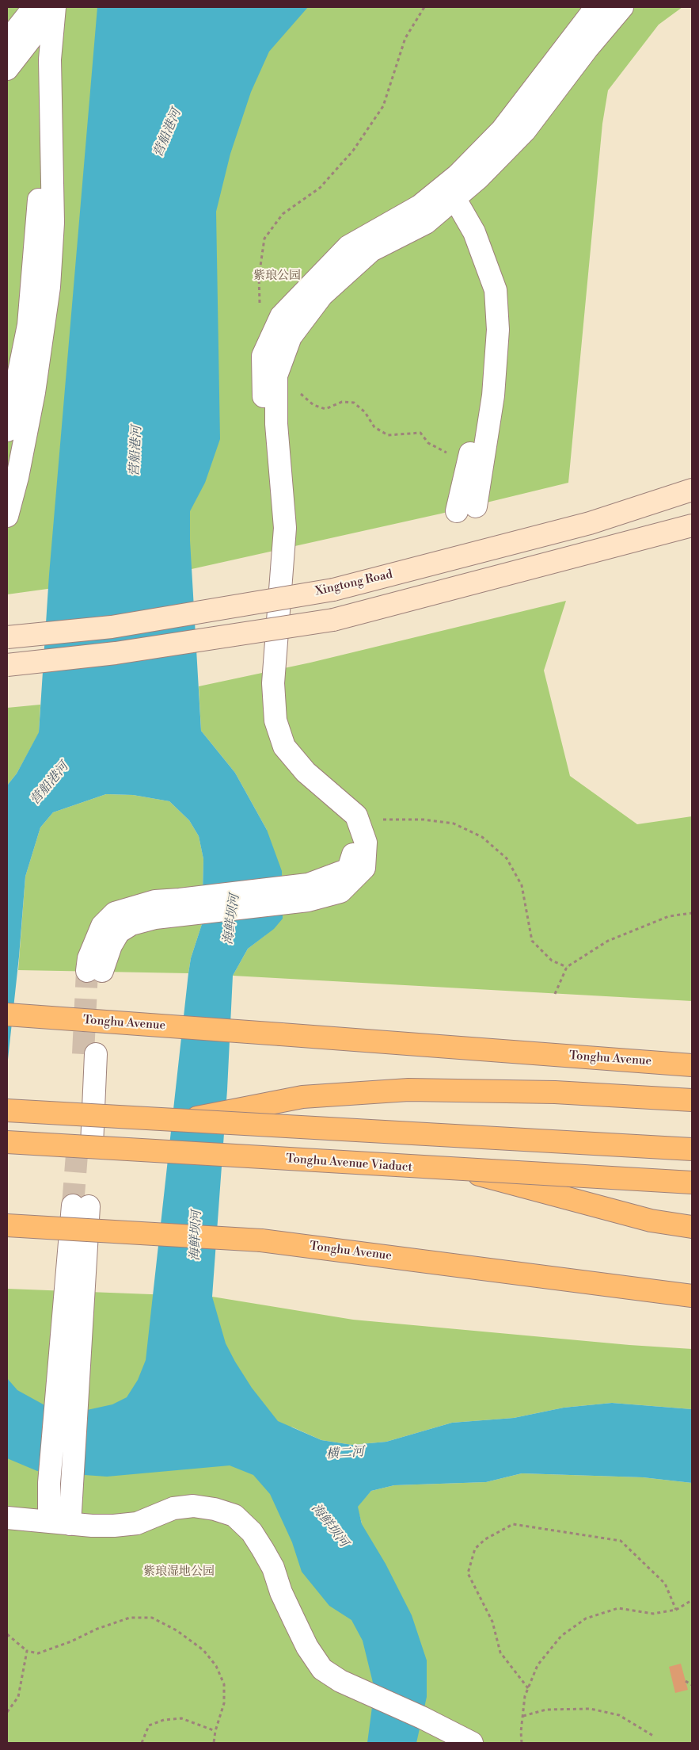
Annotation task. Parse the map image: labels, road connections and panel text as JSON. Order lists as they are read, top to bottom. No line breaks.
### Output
{"streets":{"main road":["Tonghu Avenue","Tonghu Avenue Viaduct"],"street":["Xingtong Road"]},"water":["营船港河","海鲜坝河","横二河"],"parks":["紫琅公园","紫琅湿地公园"]}
